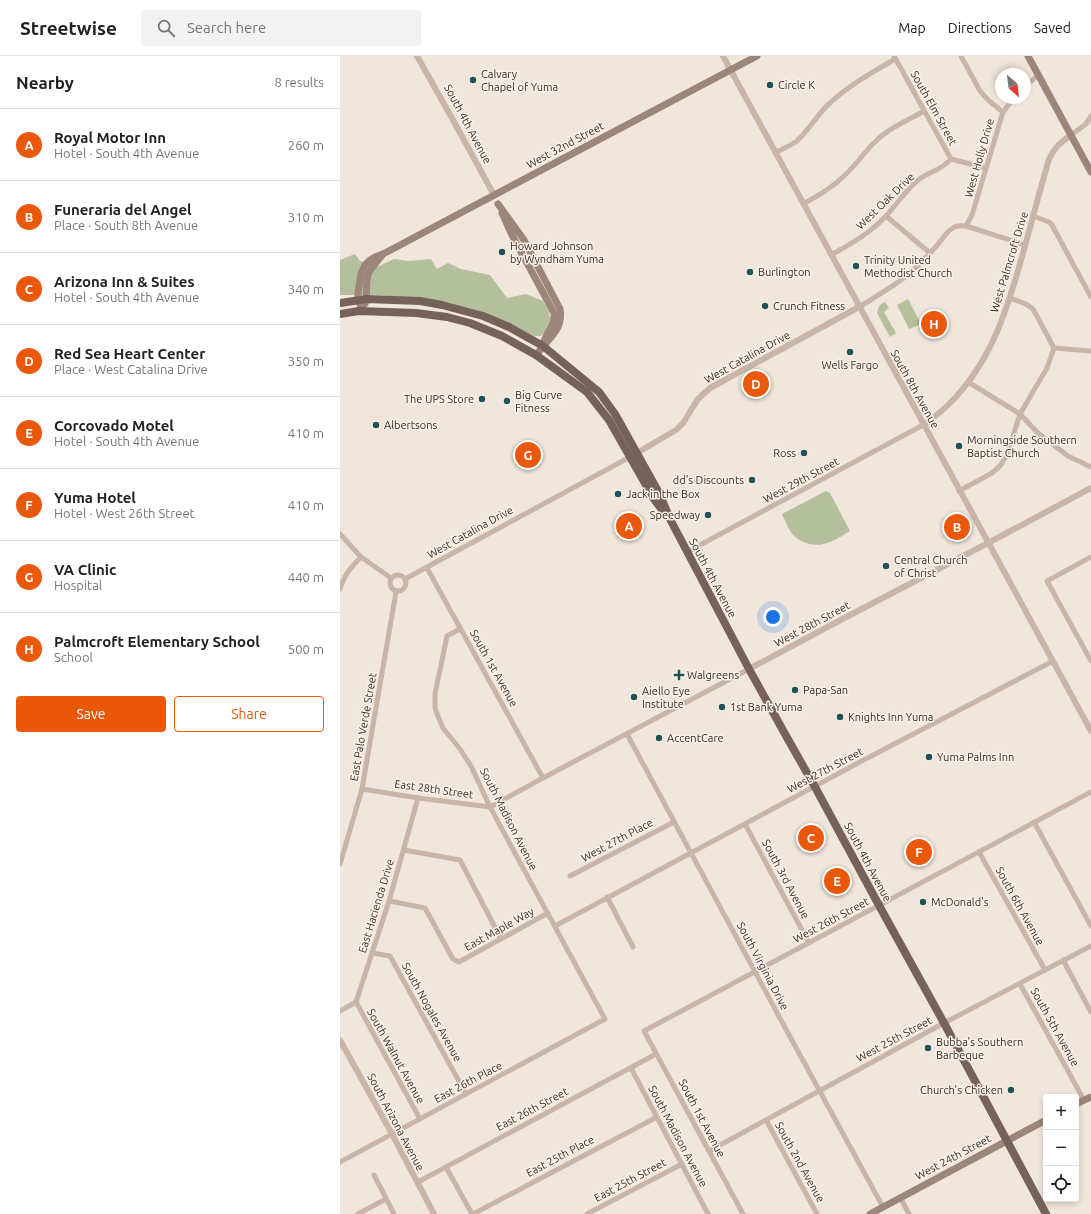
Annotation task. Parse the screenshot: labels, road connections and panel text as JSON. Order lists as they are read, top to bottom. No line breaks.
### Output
{"streets":{"main road":["South 4th Avenue","West 32nd Street","West 24th Street"],"street":["South Elm Street","West Holly Drive","West Oak Drive","West Palmcroft Drive","West Catalina Drive","South 8th Avenue","West 29th Street","West 28th Street","South 1st Avenue","East Palo Verde Street","West 27th Street","East 28th Street","South Madison Avenue","West 27th Place","South 3rd Avenue","East Hacienda Drive","South 6th Avenue","West 26th Street","East Maple Way","South Virginia Drive","South Nogales Avenue","South 5th Avenue","West 25th Street","South Walnut Avenue","East 26th Place","East 26th Street","South Arizona Avenue","East 25th Place","South 2nd Avenue","East 25th Street"]},"crossings":[["South Elm Street","West Holly Drive"],["South Elm Street","West Oak Drive"],["South 4th Avenue","West 32nd Street"],["South 4th Avenue","West Catalina Drive"],["South 4th Avenue","West 29th Street"],["South 4th Avenue","West 28th Street"],["South 4th Avenue","West 27th Street"],["South 4th Avenue","West 26th Street"],["South 4th Avenue","West 25th Street"],["South 4th Avenue","West 24th Street"],["West 32nd Street","South 8th Avenue"],["West Oak Drive","South 8th Avenue"],["West Palmcroft Drive","South 8th Avenue"],["West Palmcroft Drive","West 29th Street"],["West Catalina Drive","South 8th Avenue"],["West Catalina Drive","South 1st Avenue"],["West Catalina Drive","East Palo Verde Street"],["South 8th Avenue","West 29th Street"],["South 8th Avenue","West 28th Street"],["South 8th Avenue","West 27th Street"],["West 28th Street","South 1st Avenue"],["West 28th Street","South Virginia Drive"],["South 1st Avenue","South Madison Avenue"],["South 1st Avenue","West 26th Street"],["South 1st Avenue","West 25th Street"],["South 1st Avenue","East 26th Street"],["East Palo Verde Street","East 28th Street"],["West 27th Street","South Madison Avenue"],["West 27th Street","South 3rd Avenue"],["West 27th Street","South Virginia Drive"],["East 28th Street","South Madison Avenue"],["East 28th Street","East Hacienda Drive"],["South Madison Avenue","East Maple Way"],["South Madison Avenue","East 26th Place"],["South Madison Avenue","East 26th Street"],["South Madison Avenue","East 25th Place"],["South Madison Avenue","East 25th Street"],["West 27th Place","South Virginia Drive"],["South 3rd Avenue","West 26th Street"],["East Hacienda Drive","East Maple Way"],["East Hacienda Drive","South Nogales Avenue"],["East Hacienda Drive","South Walnut Avenue"],["South 6th Avenue","West 26th Street"],["South 6th Avenue","West 25th Street"],["West 26th Street","South Virginia Drive"],["South Virginia Drive","West 25th Street"],["South Virginia Drive","West 24th Street"],["South Nogales Avenue","East 26th Place"],["South 5th Avenue","West 25th Street"],["West 25th Street","South 2nd Avenue"],["South Walnut Avenue","East 26th Place"],["East 26th Place","South Arizona Avenue"],["East 26th Street","South Arizona Avenue"]],"places":{"other":["Calvary Chapel of Yuma","Circle K","Howard Johnson by Wyndham Yuma","Trinity United Methodist Church","Burlington","Crunch Fitness","Wells Fargo","The UPS Store","Big Curve Fitness","Albertsons","Morningside Southern Baptist Church","Ross","dd's Discounts","Jack in the Box","Speedway","Central Church of Christ","Papa-San","Aiello Eye Institute","1st Bank Yuma","Knights Inn Yuma","AccentCare","Yuma Palms Inn","McDonald's","Bubba's Southern Barbeque","Church's Chicken"],"health":["Walgreens"]},"north":"bottom right","page":{"header":"Streetwise","search":"Search here","nav":["Map","Directions","Saved"],"heading":["Nearby","8 results"],"list":[{"mark":"A","name":"Royal Motor Inn","note":"Hotel · South 4th Avenue","value":"260 m"},{"mark":"B","name":"Funeraria del Angel","note":"Place · South 8th Avenue","value":"310 m"},{"mark":"C","name":"Arizona Inn & Suites","note":"Hotel · South 4th Avenue","value":"340 m"},{"mark":"D","name":"Red Sea Heart Center","note":"Place · West Catalina Drive","value":"350 m"},{"mark":"E","name":"Corcovado Motel","note":"Hotel · South 4th Avenue","value":"410 m"},{"mark":"F","name":"Yuma Hotel","note":"Hotel · West 26th Street","value":"410 m"},{"mark":"G","name":"VA Clinic","note":"Hospital","value":"440 m"},{"mark":"H","name":"Palmcroft Elementary School","note":"School","value":"500 m"}],"pins":["H","D","G","A","B","C","F","E"],"buttons":["Save","Share"],"map_buttons":["+","−"]}}
